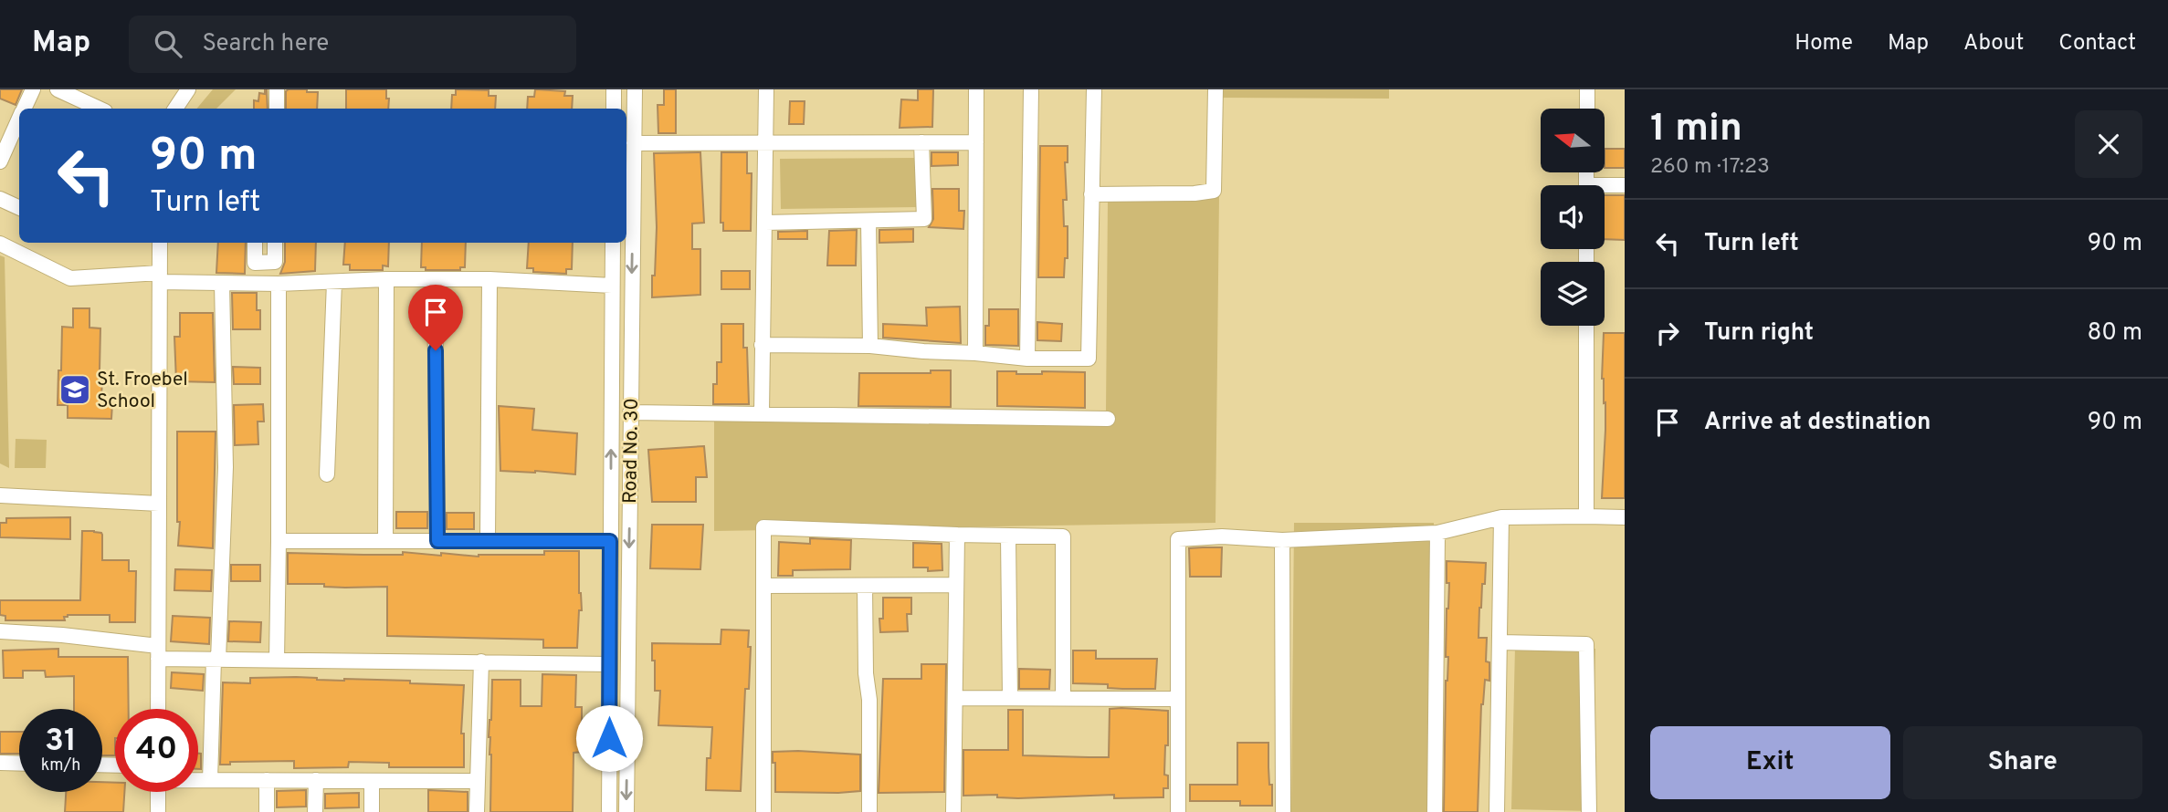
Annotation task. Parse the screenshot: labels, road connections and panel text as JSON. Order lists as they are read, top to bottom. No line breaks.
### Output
{"streets":{"street":["Road No. 30"]},"places":{"school or university":["St. Froebel School"]},"north":"left","page":{"header":"Map","search":"Search here","nav":["Home","Map","About","Contact"],"heading":["1 min","260 m · 17:23"],"turn":["90 m","Turn left"],"list":[{"name":"Turn left","value":"90 m"},{"name":"Turn right","value":"80 m"},{"name":"Arrive at destination","value":"90 m"}],"speed":"31 km/h","limit":"40","buttons":["Exit","Share"]}}
